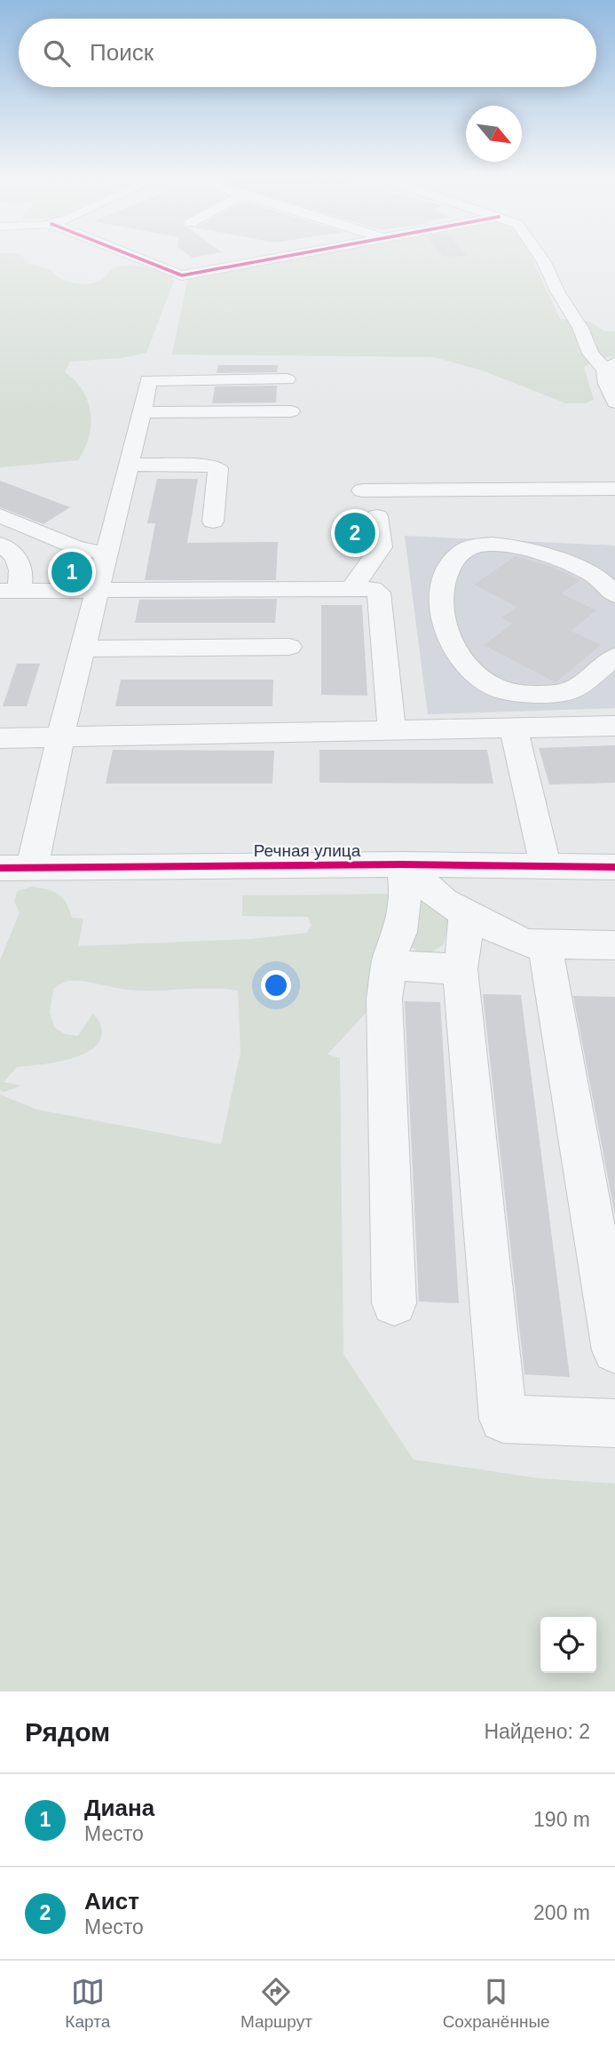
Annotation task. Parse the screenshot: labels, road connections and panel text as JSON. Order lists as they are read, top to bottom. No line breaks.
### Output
{"streets":{"street":["Речная улица"]},"north":"bottom right","page":{"search":"Поиск","pins":["2","1"],"heading":["Рядом","Найдено: 2"],"list":[{"mark":"1","name":"Диана","note":"Место","value":"190 m"},{"mark":"2","name":"Аист","note":"Место","value":"200 m"}],"nav":["Карта","Маршрут","Сохранённые"]}}
